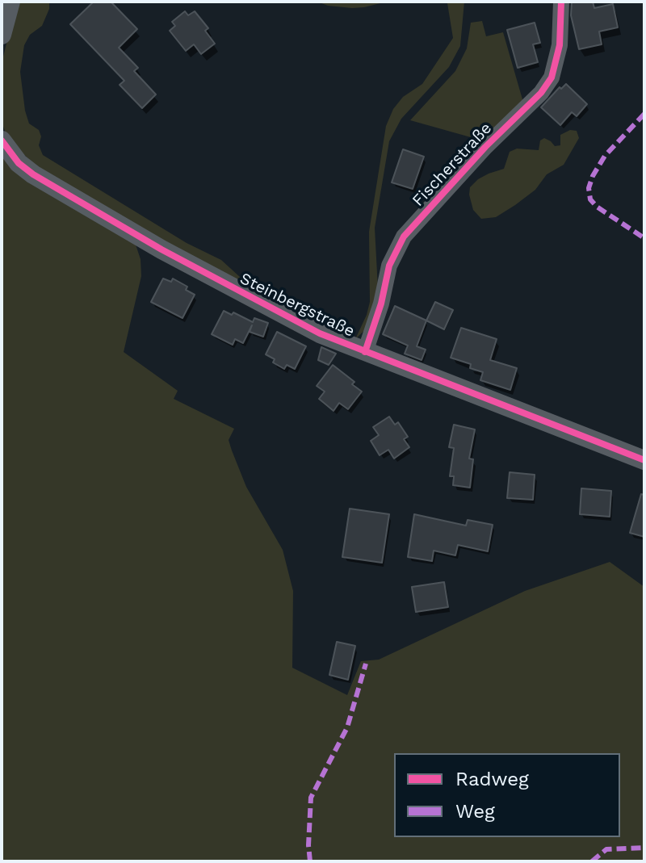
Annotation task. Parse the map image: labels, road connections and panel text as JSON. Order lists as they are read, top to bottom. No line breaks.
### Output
{"streets":{"street":["Fischerstraße","Steinbergstraße"]},"crossings":[["Fischerstraße","Steinbergstraße"]],"legend":["Radweg","Weg"]}
